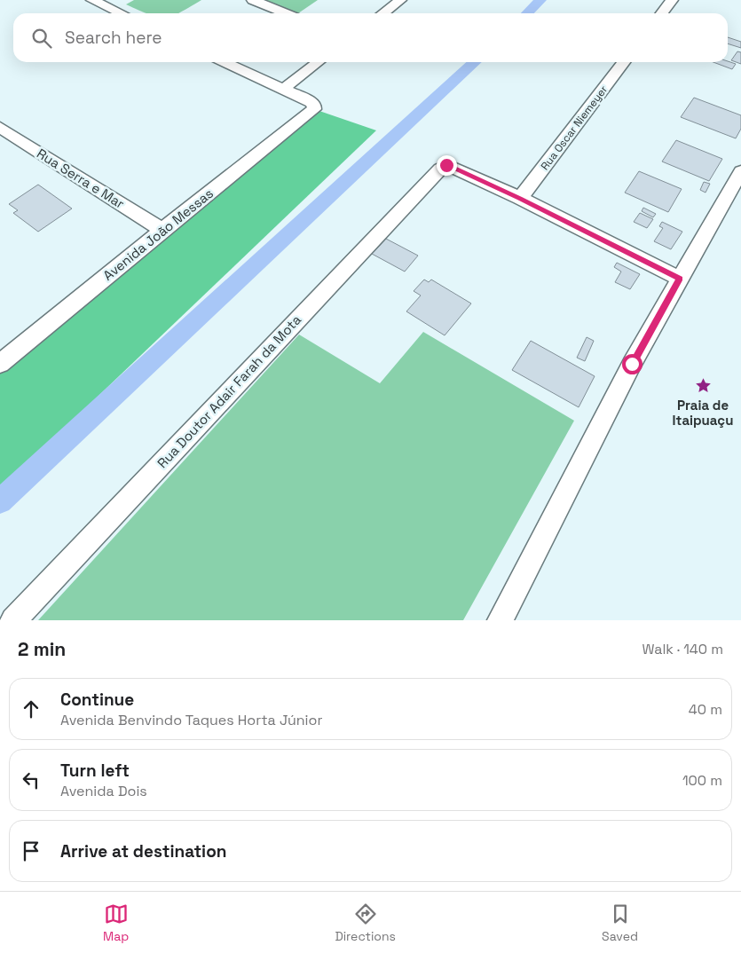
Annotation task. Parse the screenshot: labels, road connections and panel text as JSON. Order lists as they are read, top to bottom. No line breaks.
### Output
{"streets":{"street":["Rua Oscar Niemeyer","Rua Serra e Mar","Avenida João Messas","Rua Doutor Adair Farah da Mota"]},"crossings":[["Rua Oscar Niemeyer","Rua Doutor Adair Farah da Mota"],["Rua Serra e Mar","Avenida João Messas"]],"places":{"place":["Praia de Itaipuaçu"]},"page":{"search":"Search here","heading":["2 min","Walk · 140 m"],"list":[["Continue","Avenida Benvindo Taques Horta Júnior","40 m"],["Turn left","Avenida Dois","100 m"],"Arrive at destination"],"nav":["Map","Directions","Saved"]}}
